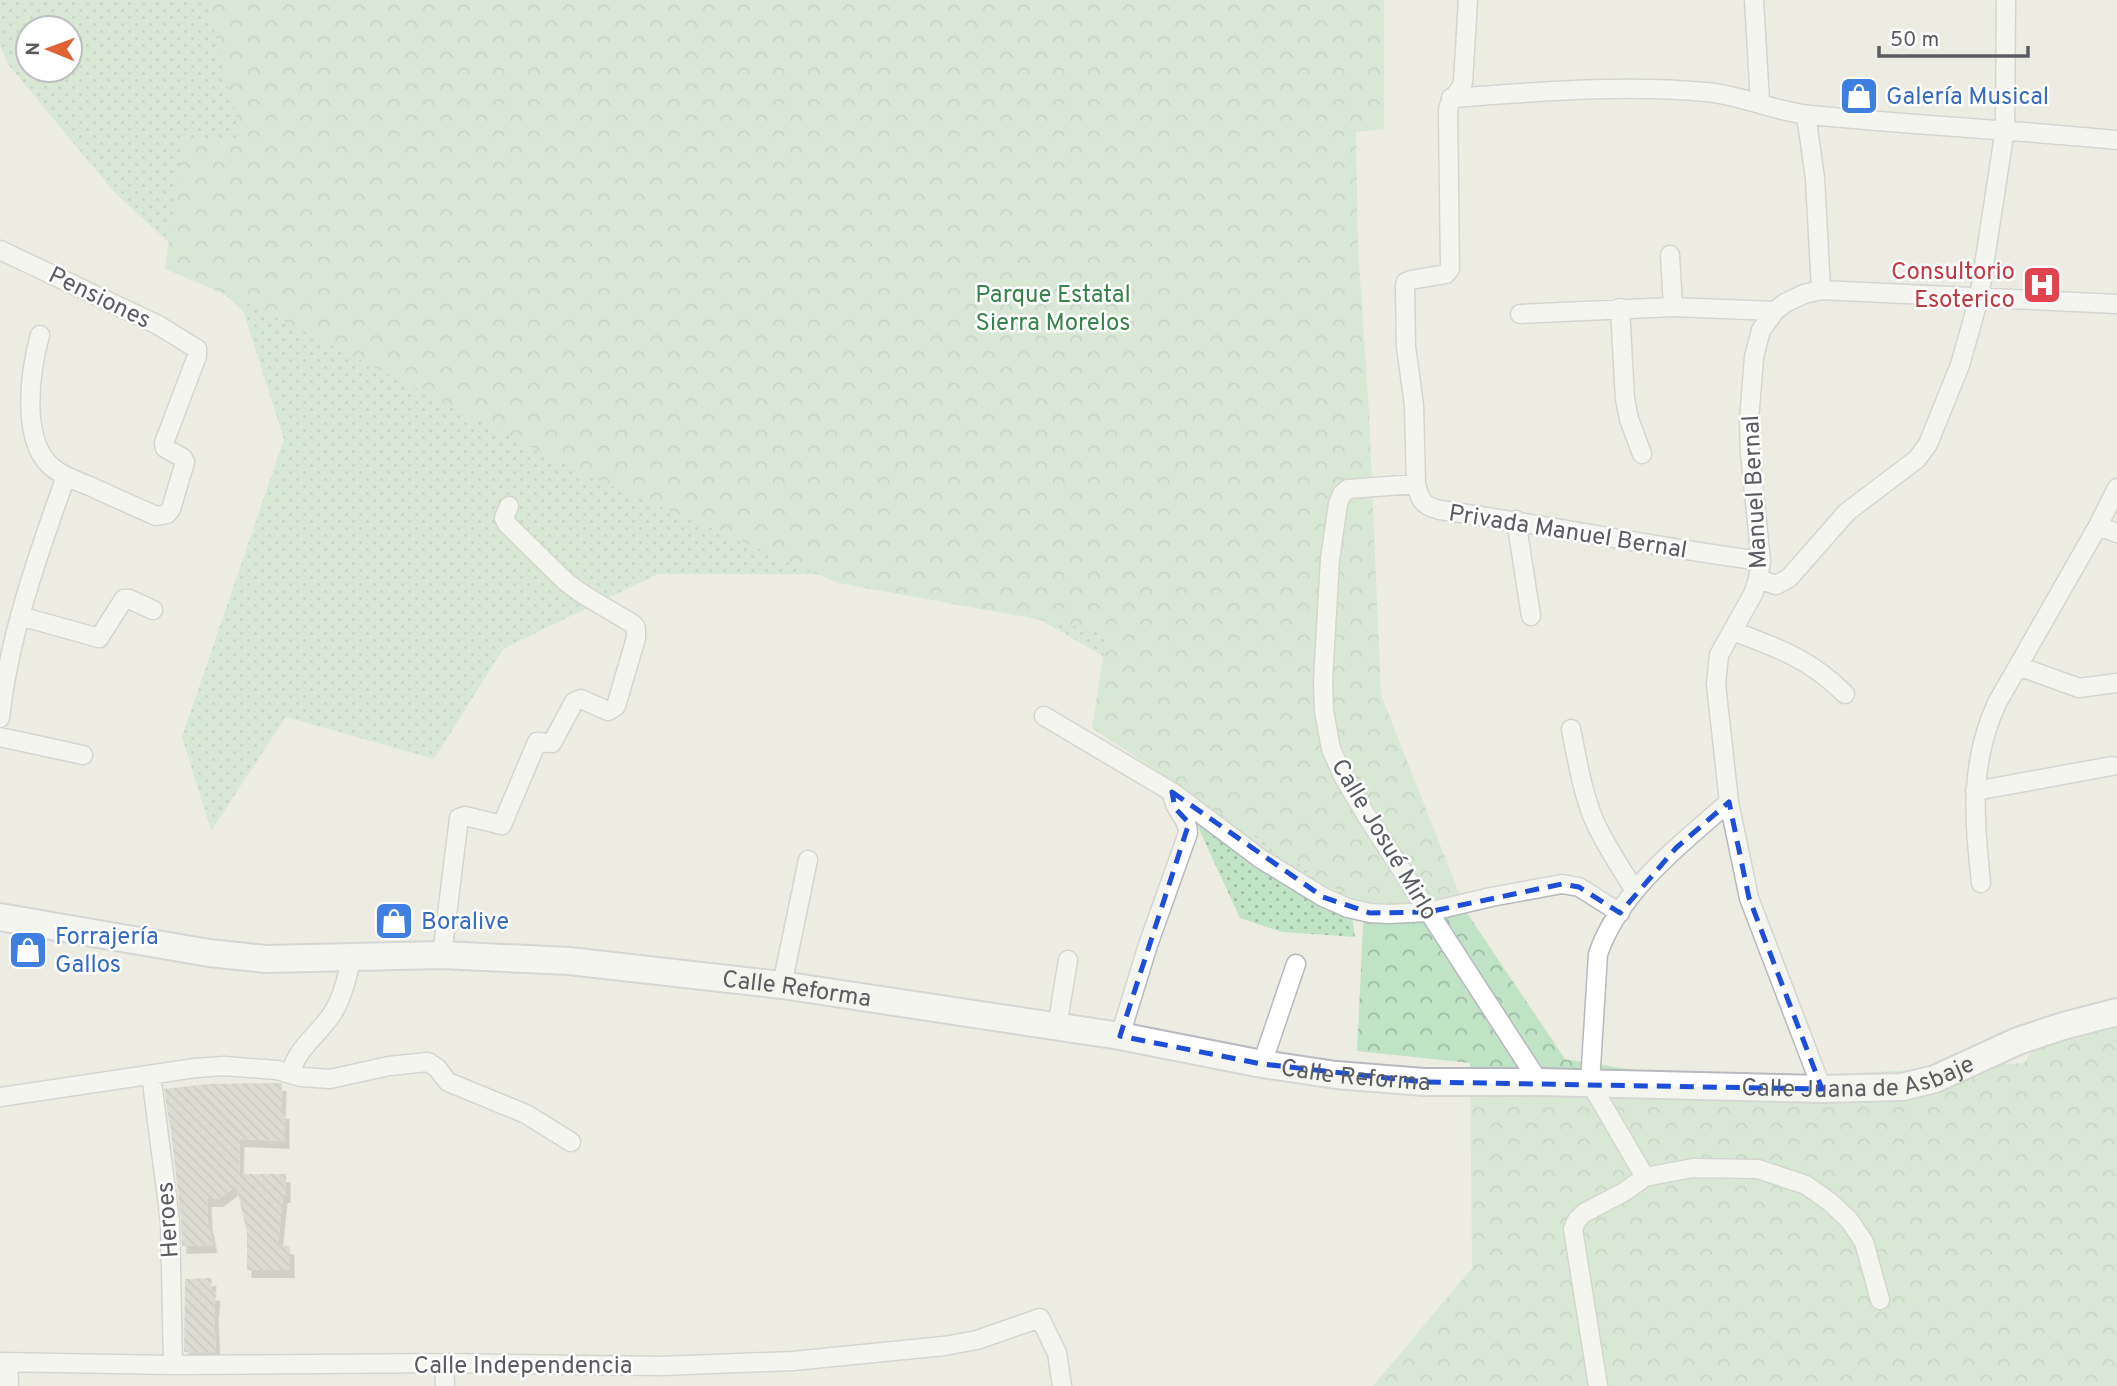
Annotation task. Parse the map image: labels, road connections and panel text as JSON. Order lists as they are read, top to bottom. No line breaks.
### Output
{"streets":{"street":["Pensiones","Manuel Bernal","Privada Manuel Bernal","Calle Josué Mirlo","Calle Reforma","Calle Juana de Asbaje","Heroes","Calle Independencia"]},"crossings":[["Manuel Bernal","Privada Manuel Bernal"],["Manuel Bernal","Calle Juana de Asbaje"],["Privada Manuel Bernal","Calle Josué Mirlo"],["Calle Josué Mirlo","Calle Reforma"],["Calle Reforma","Calle Juana de Asbaje"],["Heroes","Calle Independencia"]],"parks":["Parque Estatal Sierra Morelos"],"places":{"shop":["Galería Musical","Boralive","Forrajería Gallos"],"hospital":["Consultorio Esoterico"]},"scale_bar":"50 m","north":"left"}
